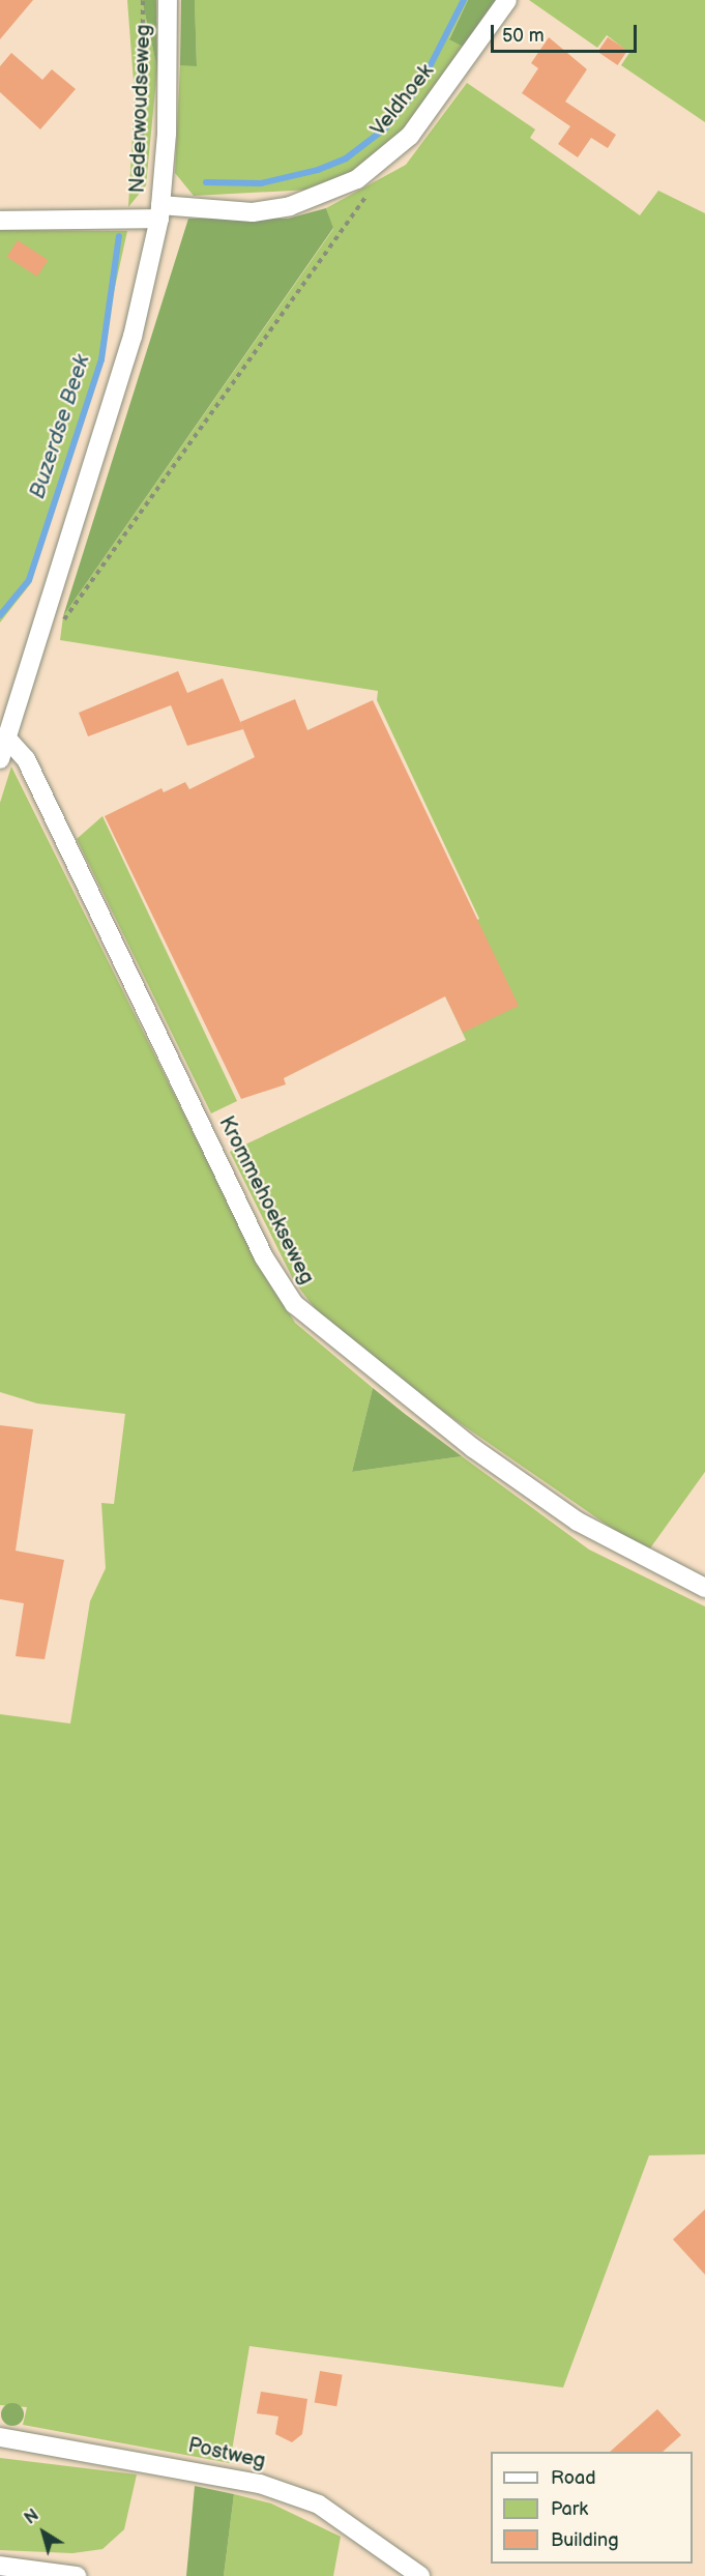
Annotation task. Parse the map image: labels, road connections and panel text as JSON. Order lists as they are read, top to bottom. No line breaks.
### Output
{"streets":{"street":["Veldhoek","Nederwoudseweg","Krommehoekseweg","Postweg"]},"crossings":[["Veldhoek","Nederwoudseweg"],["Nederwoudseweg","Krommehoekseweg"]],"water":["Buzerdse Beek"],"legend":["Road","Park","Building"],"scale_bar":"50 m","north":"top left"}
